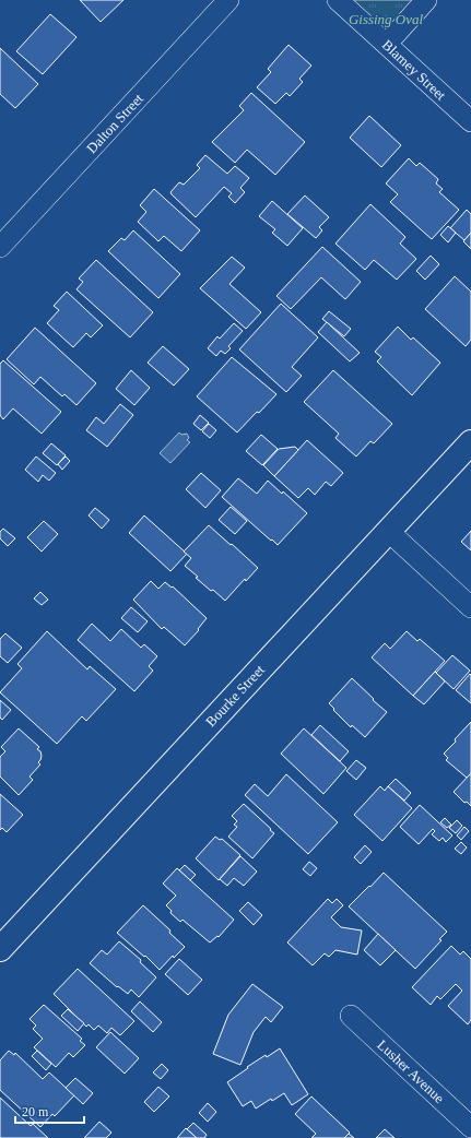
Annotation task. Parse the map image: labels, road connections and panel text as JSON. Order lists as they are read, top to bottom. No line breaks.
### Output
{"streets":{"main road":["Bourke Street"],"street":["Blamey Street","Dalton Street","Lusher Avenue"]},"parks":["Gissing Oval"],"scale_bar":"20 m"}
